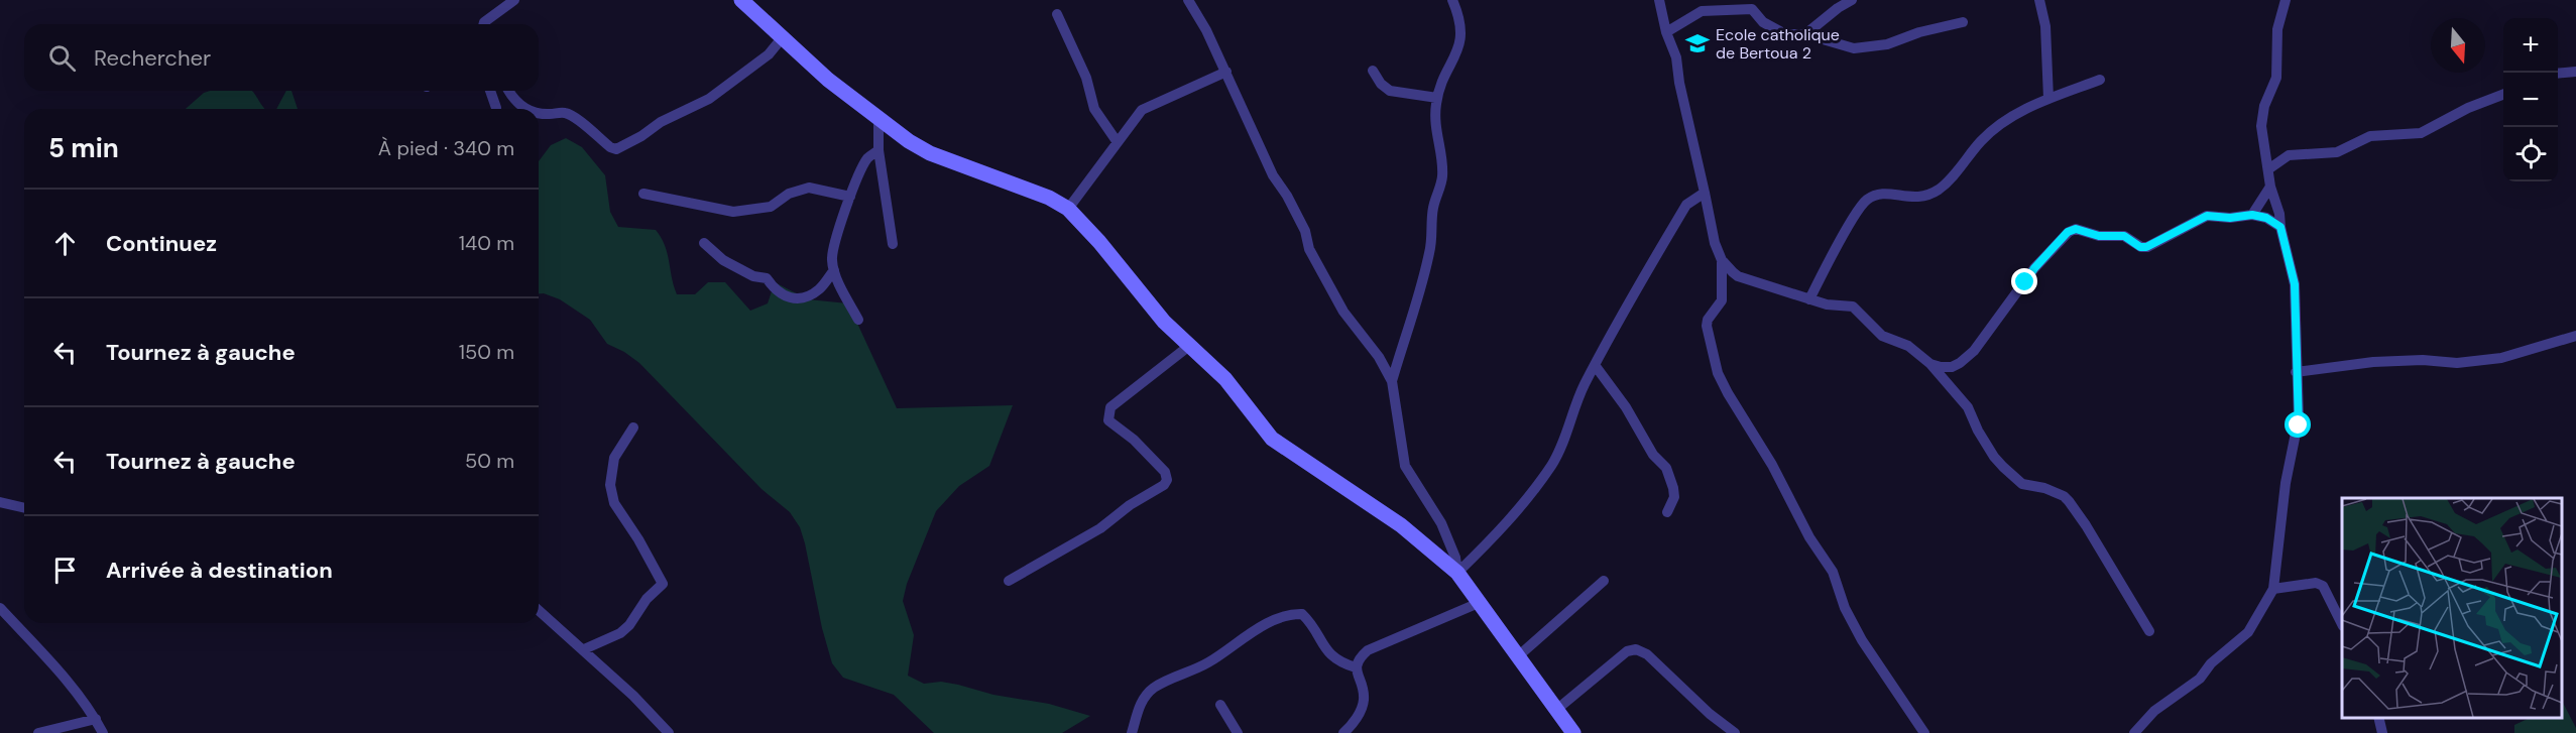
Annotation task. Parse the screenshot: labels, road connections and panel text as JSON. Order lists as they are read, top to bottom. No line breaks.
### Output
{"places":{"school or university":["Ecole catholique de Bertoua 2"]},"north":"bottom","page":{"map_buttons":["+","−"],"search":"Rechercher","heading":["5 min","À pied · 340 m"],"list":[["Continuez","140 m"],["Tournez à gauche","150 m"],["Tournez à gauche","50 m"],"Arrivée à destination"]}}
